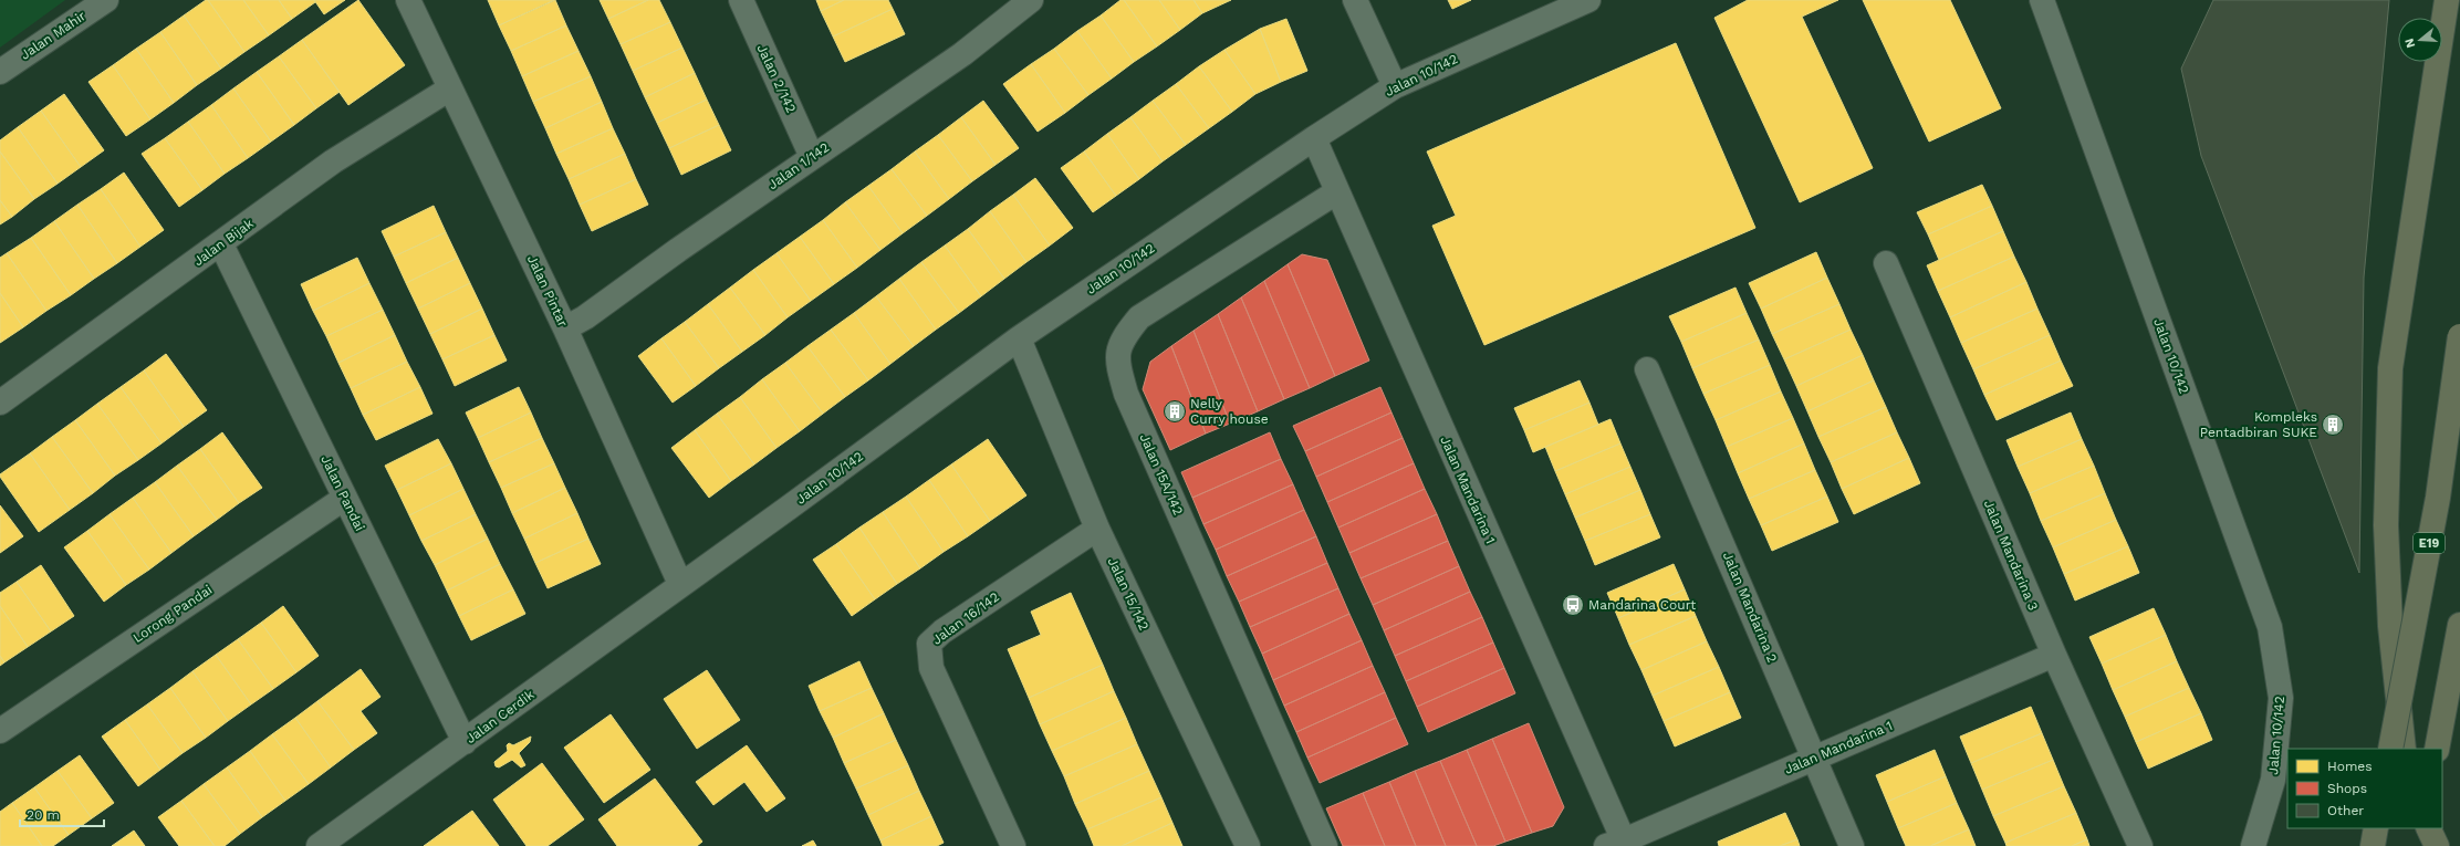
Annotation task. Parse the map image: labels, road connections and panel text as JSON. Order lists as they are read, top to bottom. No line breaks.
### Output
{"streets":{"highway":["E19"],"street":["Jalan Mahir","Jalan 10/142","Jalan 2/142","Jalan 1/142","Jalan Bijak","Jalan Pintar","Jalan 15A/142","Jalan Mandarina 1","Jalan Pandai","Jalan Mandarina 3","Jalan 15/142","Jalan Mandarina 2","Lorong Pandai","Jalan 16/142","Jalan Cerdik"]},"crossings":[["Jalan 10/142","Jalan Pintar"],["Jalan 10/142","Jalan Mandarina 1"],["Jalan 10/142","Jalan 15/142"],["Jalan 10/142","Jalan Cerdik"],["Jalan 2/142","Jalan 1/142"],["Jalan 1/142","Jalan Pintar"],["Jalan Bijak","Jalan Pintar"],["Jalan Bijak","Jalan Pandai"],["Jalan Pintar","Jalan Cerdik"],["Jalan 15A/142","Jalan Mandarina 1"],["Jalan Mandarina 1","Jalan Mandarina 3"],["Jalan Mandarina 1","Jalan Mandarina 2"],["Jalan Pandai","Lorong Pandai"],["Jalan Pandai","Jalan Cerdik"],["Jalan 15/142","Jalan 16/142"]],"places":{"building":["Nelly Curry house","Kompleks Pentadbiran SUKE"],"bus stop":["Mandarina Court"]},"legend":["Homes","Shops","Other"],"scale_bar":"20 m","north":"left"}
